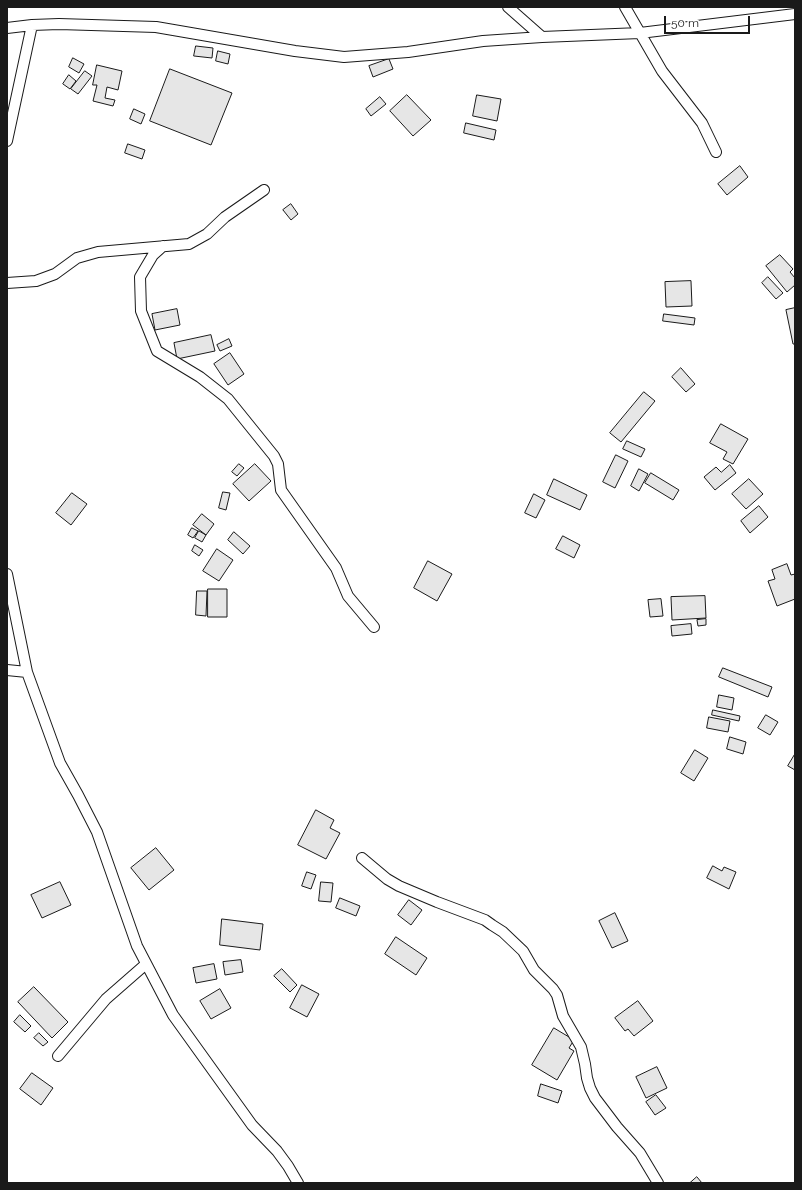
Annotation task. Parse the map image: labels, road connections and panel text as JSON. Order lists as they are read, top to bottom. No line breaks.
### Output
{"scale_bar":"50 m"}
